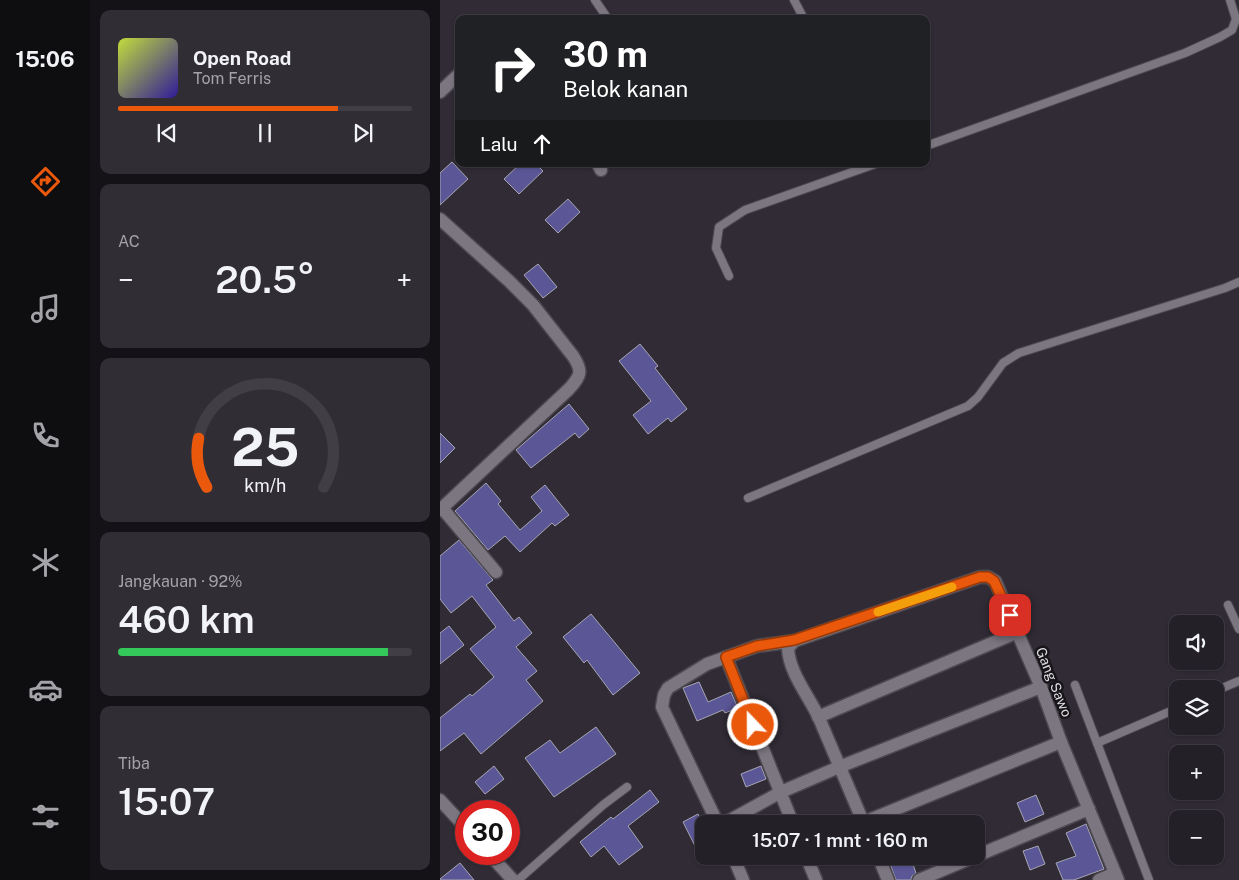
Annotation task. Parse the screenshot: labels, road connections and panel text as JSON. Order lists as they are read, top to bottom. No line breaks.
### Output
{"streets":{"street":["Gang Sawo"]},"page":{"tabs":"15:06","turn":["30 m","Belok kanan"],"song":["Open Road","Tom Ferris"],"then":"Lalu","tile":["AC",["Jangkauan · 92%","460 km"],["Tiba","15:07"]],"heat":["−","20.5°","+"],"map_buttons":["+","−"],"limit":"30","trip":"15:07 · 1 mnt · 160 m","gauge":["25","km/h"]}}
